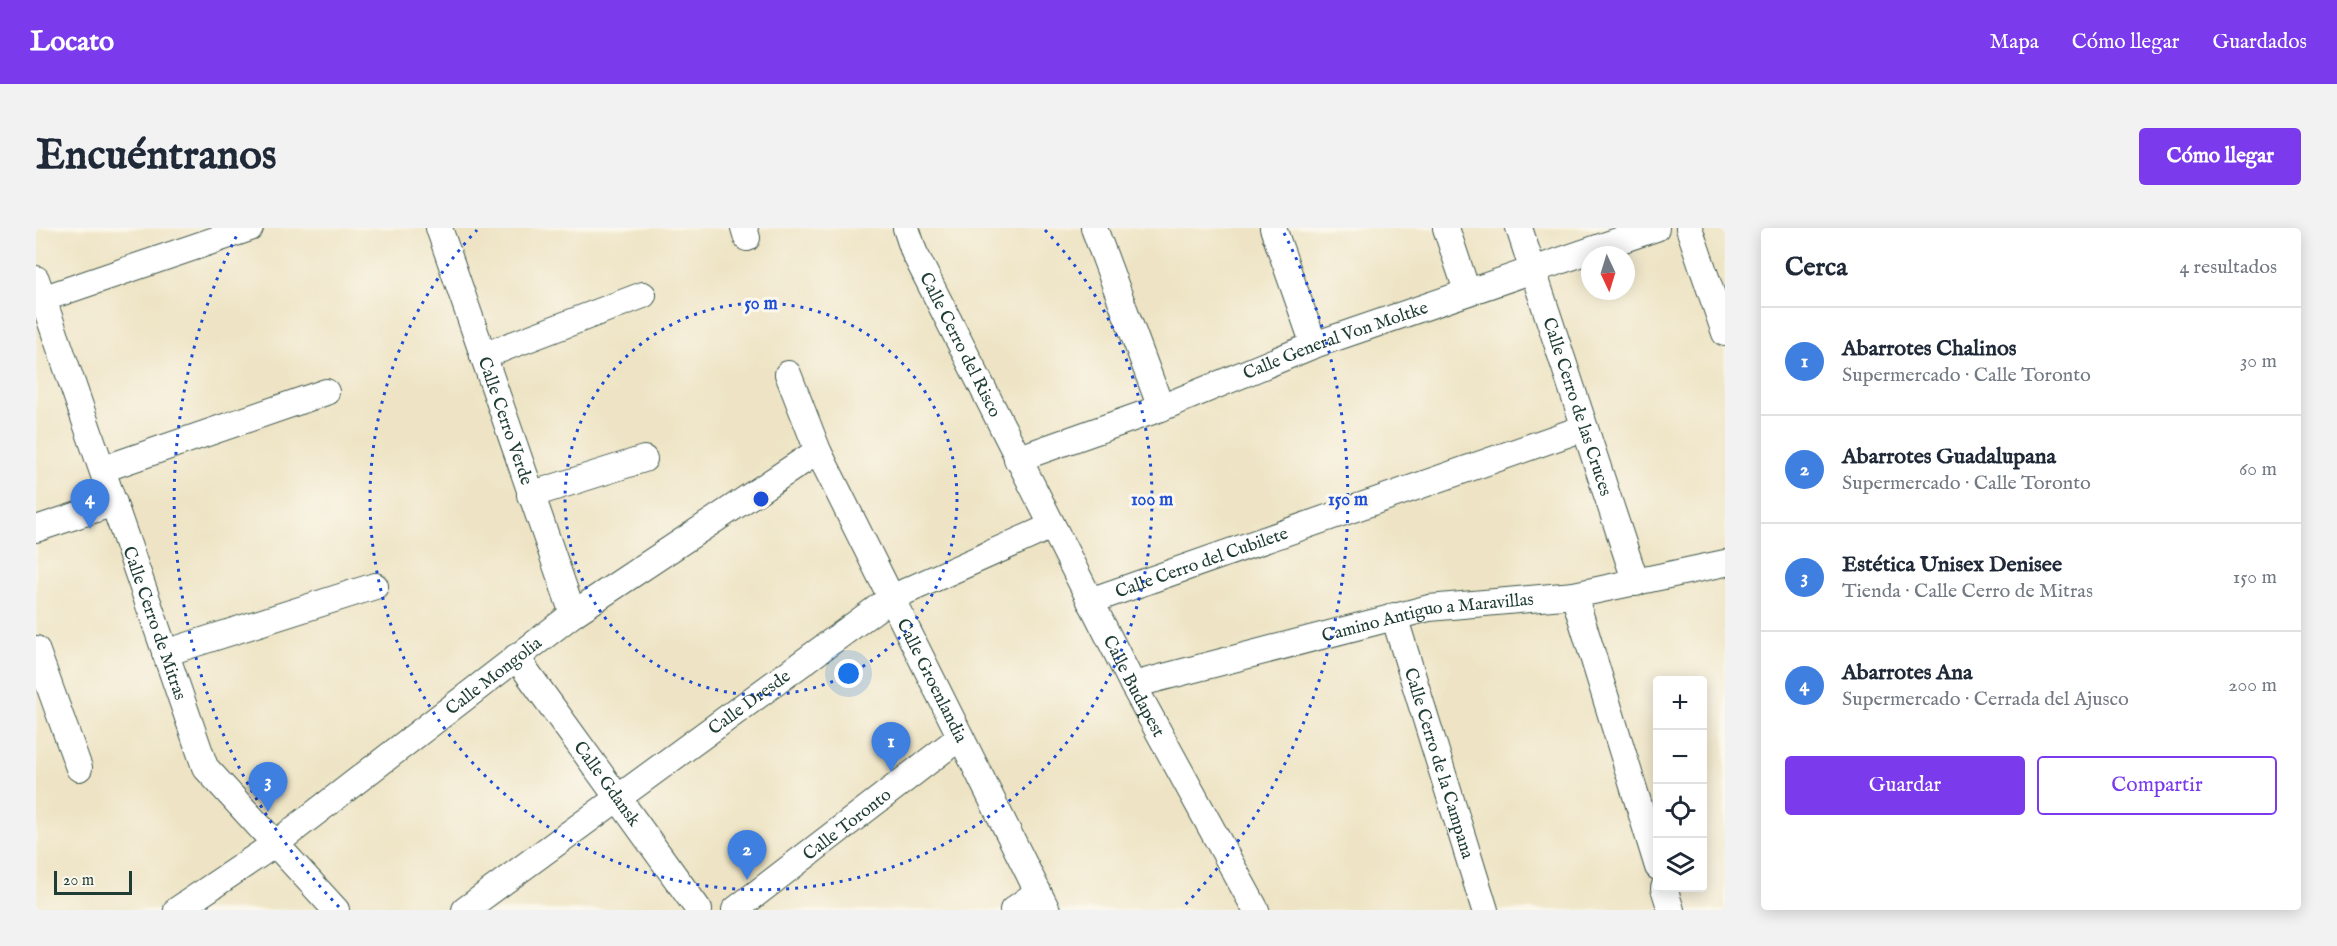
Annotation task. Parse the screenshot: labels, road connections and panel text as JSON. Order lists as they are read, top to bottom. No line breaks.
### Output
{"streets":{"street":["Calle General Von Moltke","Calle Cerro del Risco","Calle Cerro de las Cruces","Calle Cerro Verde","Calle Cerro del Cubilete","Camino Antiguo a Maravillas","Calle Cerro de Mitras","Calle Mongolia","Calle Groenlandia","Calle Budapest","Calle Dresde","Calle Cerro de la Campana","Calle Gdansk","Calle Toronto"]},"crossings":[["Calle General Von Moltke","Calle Cerro del Risco"],["Calle General Von Moltke","Calle Cerro de las Cruces"],["Calle General Von Moltke","Calle Budapest"],["Calle Cerro del Risco","Calle Budapest"],["Calle Cerro de las Cruces","Calle Cerro del Cubilete"],["Calle Cerro de las Cruces","Camino Antiguo a Maravillas"],["Calle Cerro Verde","Calle Mongolia"],["Calle Cerro del Cubilete","Calle Budapest"],["Camino Antiguo a Maravillas","Calle Budapest"],["Camino Antiguo a Maravillas","Calle Cerro de la Campana"],["Calle Cerro de Mitras","Calle Mongolia"],["Calle Mongolia","Calle Groenlandia"],["Calle Mongolia","Calle Gdansk"],["Calle Groenlandia","Calle Dresde"],["Calle Groenlandia","Calle Toronto"],["Calle Budapest","Calle Dresde"],["Calle Dresde","Calle Gdansk"]],"scale_bar":"20 m","north":"bottom","page":{"header":"Locato","nav":["Mapa","Cómo llegar","Guardados"],"buttons":["Cómo llegar",["Guardar","Compartir"]],"title":"Encuéntranos","heading":["Cerca","4 resultados"],"list":[{"mark":"1","name":"Abarrotes Chalinos","note":"Supermercado · Calle Toronto","value":"30 m"},{"mark":"2","name":"Abarrotes Guadalupana","note":"Supermercado · Calle Toronto","value":"60 m"},{"mark":"3","name":"Estética Unisex Denisee","note":"Tienda · Calle Cerro de Mitras","value":"150 m"},{"mark":"4","name":"Abarrotes Ana","note":"Supermercado · Cerrada del Ajusco","value":"200 m"}],"pins":["4","1","3","2"],"map_buttons":["+","−"],"scale":"20 m"},"rings":["50 m","100 m","150 m"]}
